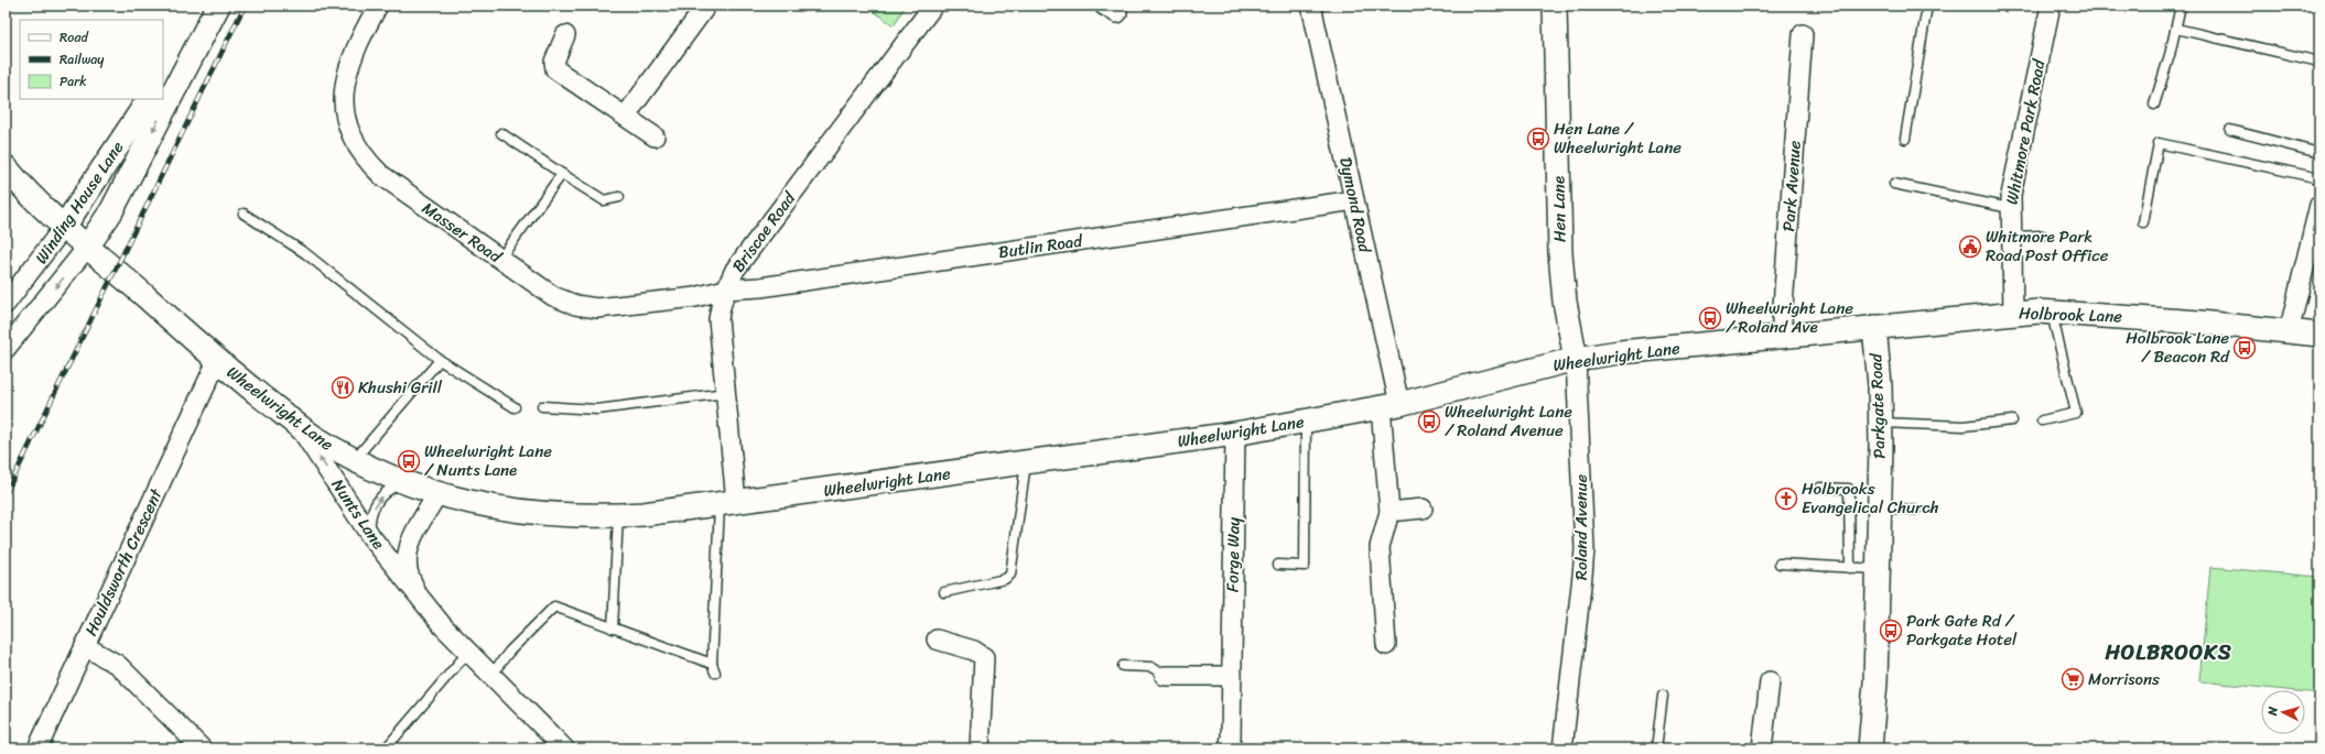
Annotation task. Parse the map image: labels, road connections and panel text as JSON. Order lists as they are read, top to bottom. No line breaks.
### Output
{"streets":{"street":["Whitmore Park Road","Park Avenue","Winding House Lane","Dymond Road","Hen Lane","Masser Road","Briscoe Road","Butlin Road","Holbrook Lane","Wheelwright Lane","Parkgate Road","Nunts Lane","Roland Avenue","Forge Way","Houldsworth Crescent"]},"crossings":[["Whitmore Park Road","Holbrook Lane"],["Park Avenue","Wheelwright Lane"],["Winding House Lane","Wheelwright Lane"],["Dymond Road","Butlin Road"],["Dymond Road","Wheelwright Lane"],["Hen Lane","Wheelwright Lane"],["Hen Lane","Roland Avenue"],["Masser Road","Briscoe Road"],["Masser Road","Butlin Road"],["Briscoe Road","Butlin Road"],["Briscoe Road","Wheelwright Lane"],["Holbrook Lane","Wheelwright Lane"],["Holbrook Lane","Parkgate Road"],["Wheelwright Lane","Parkgate Road"],["Wheelwright Lane","Nunts Lane"],["Wheelwright Lane","Roland Avenue"],["Wheelwright Lane","Forge Way"],["Wheelwright Lane","Houldsworth Crescent"]],"districts":["HOLBROOKS"],"places":{"bus stop":["Hen Lane / Wheelwright Lane","Wheelwright Lane / Roland Ave","Holbrook Lane / Beacon Rd","Wheelwright Lane / Roland Avenue","Wheelwright Lane / Nunts Lane","Park Gate Rd / Parkgate Hotel"],"public building":["Whitmore Park Road Post Office"],"restaurant":["Khushi Grill"],"church":["Holbrooks Evangelical Church"],"supermarket":["Morrisons"]},"legend":["Road","Railway","Park"],"north":"left"}
